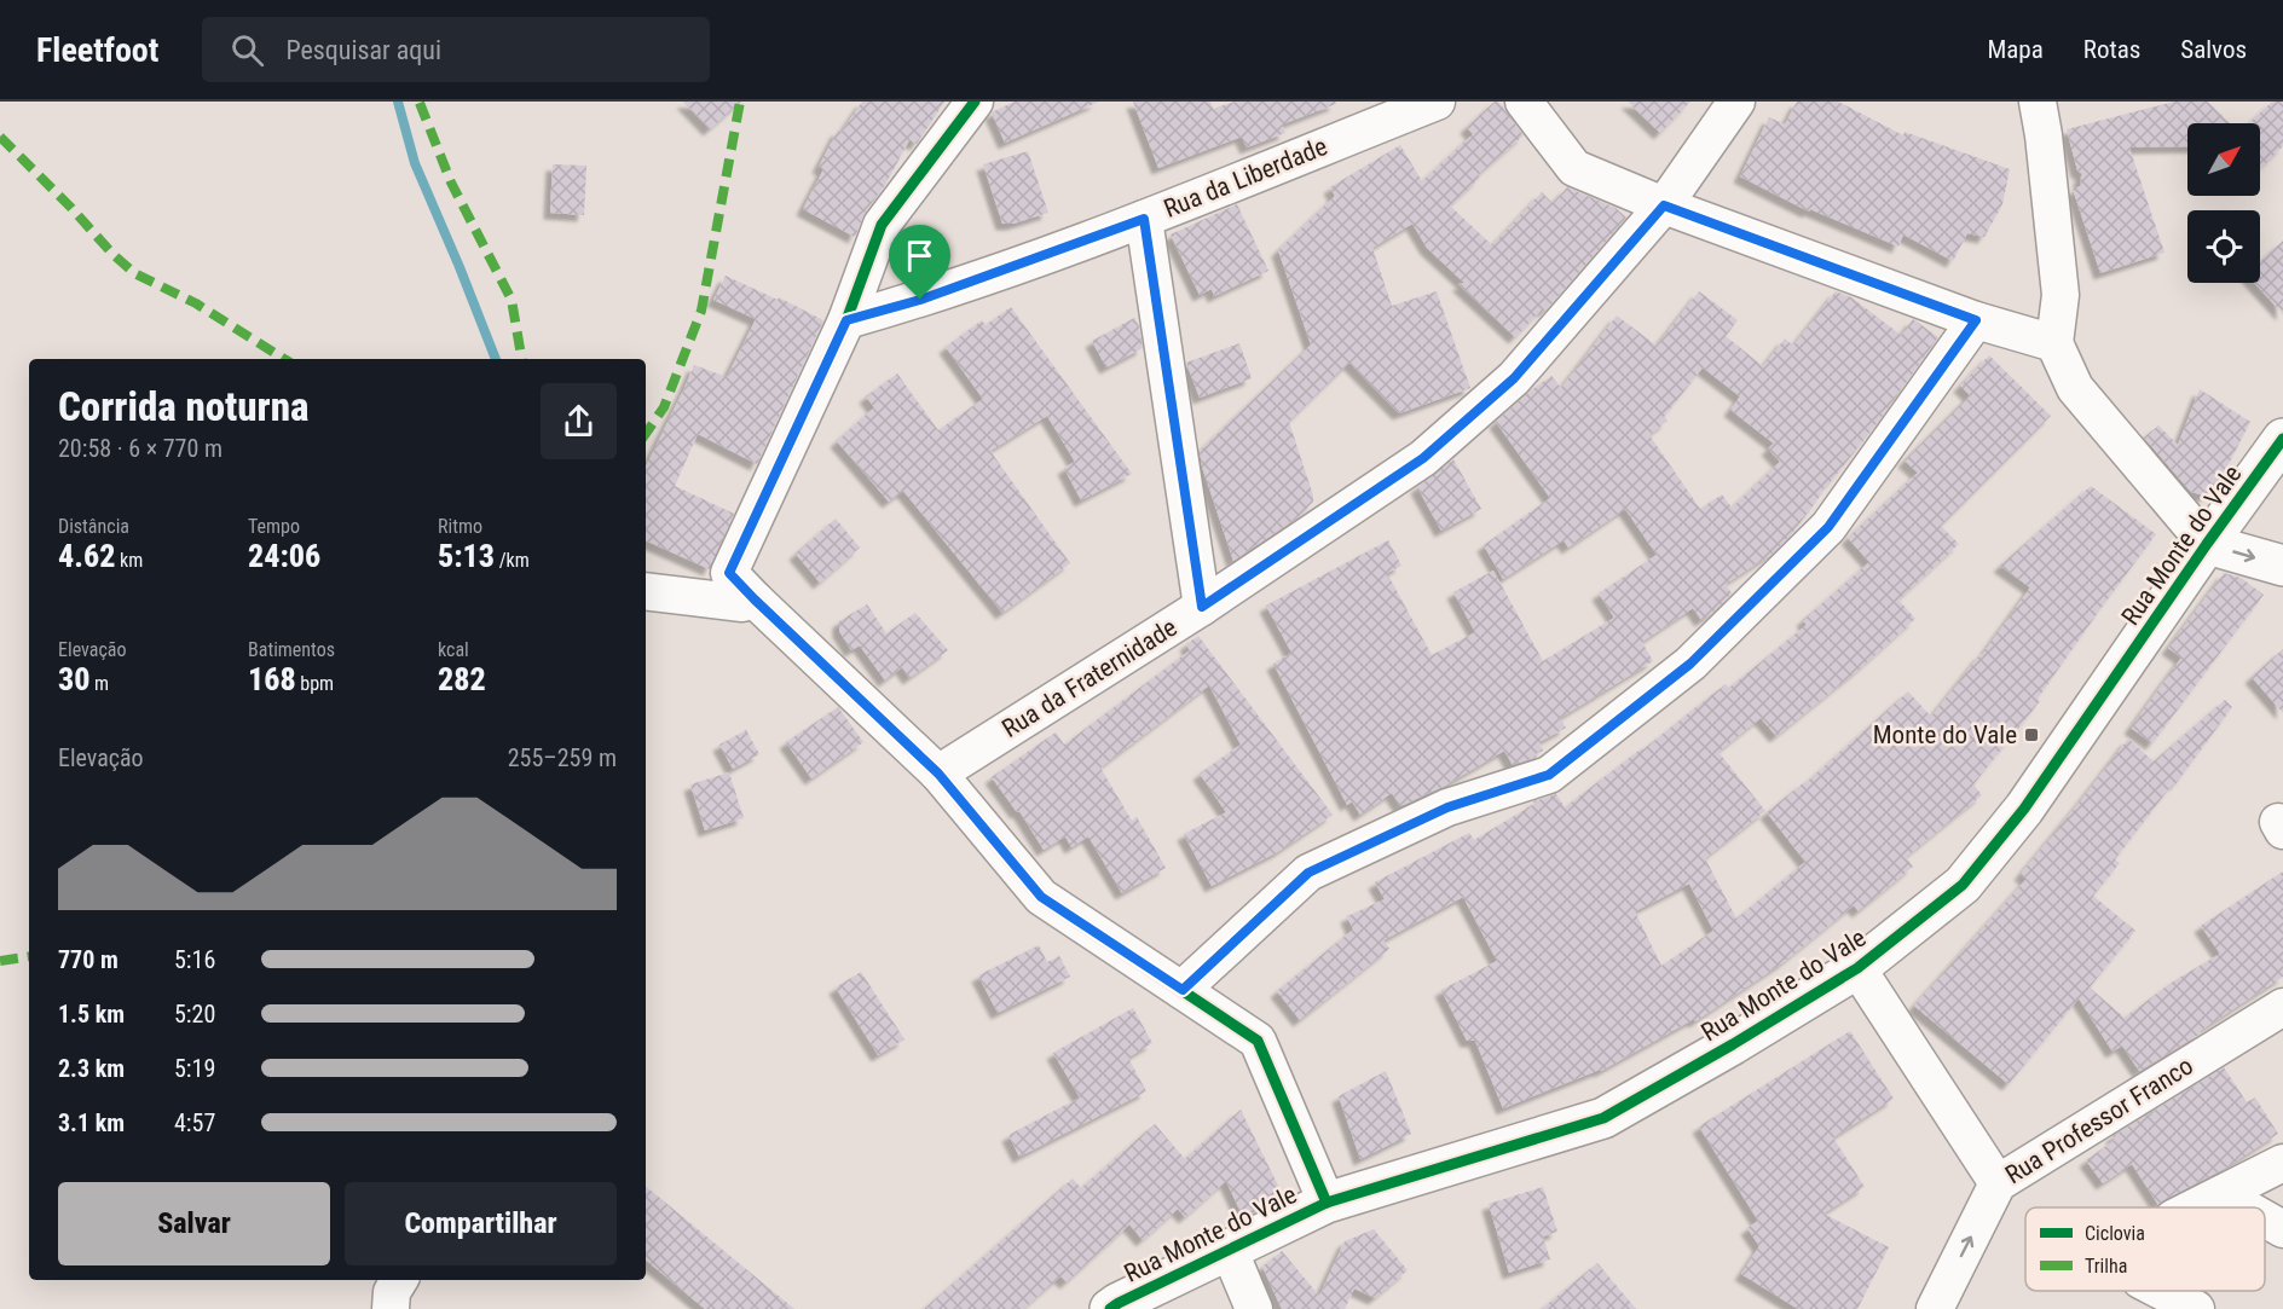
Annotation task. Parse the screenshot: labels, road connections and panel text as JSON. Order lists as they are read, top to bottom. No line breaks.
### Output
{"streets":{"street":["Rua da Liberdade","Rua Monte do Vale","Rua da Fraternidade","Rua Professor Franco"]},"places":{"transit":["Monte do Vale"]},"legend":["Ciclovia","Trilha"],"north":"top right","page":{"header":"Fleetfoot","search":"Pesquisar aqui","nav":["Mapa","Rotas","Salvos"],"heading":["Corrida noturna","20:58 · 6 × 770 m"],"stats":[["Distância","4.62 km"],["Tempo","24:06"],["Ritmo","5:13 /km"],["Elevação","30 m"],["Batimentos","168 bpm"],["kcal","282"]],"chart":["Elevação","255–259 m"],"list":[{"name":"770 m","note":"5:16"},{"name":"1.5 km","note":"5:20"},{"name":"2.3 km","note":"5:19"},{"name":"3.1 km","note":"4:57"}],"buttons":["Salvar","Compartilhar"]}}
